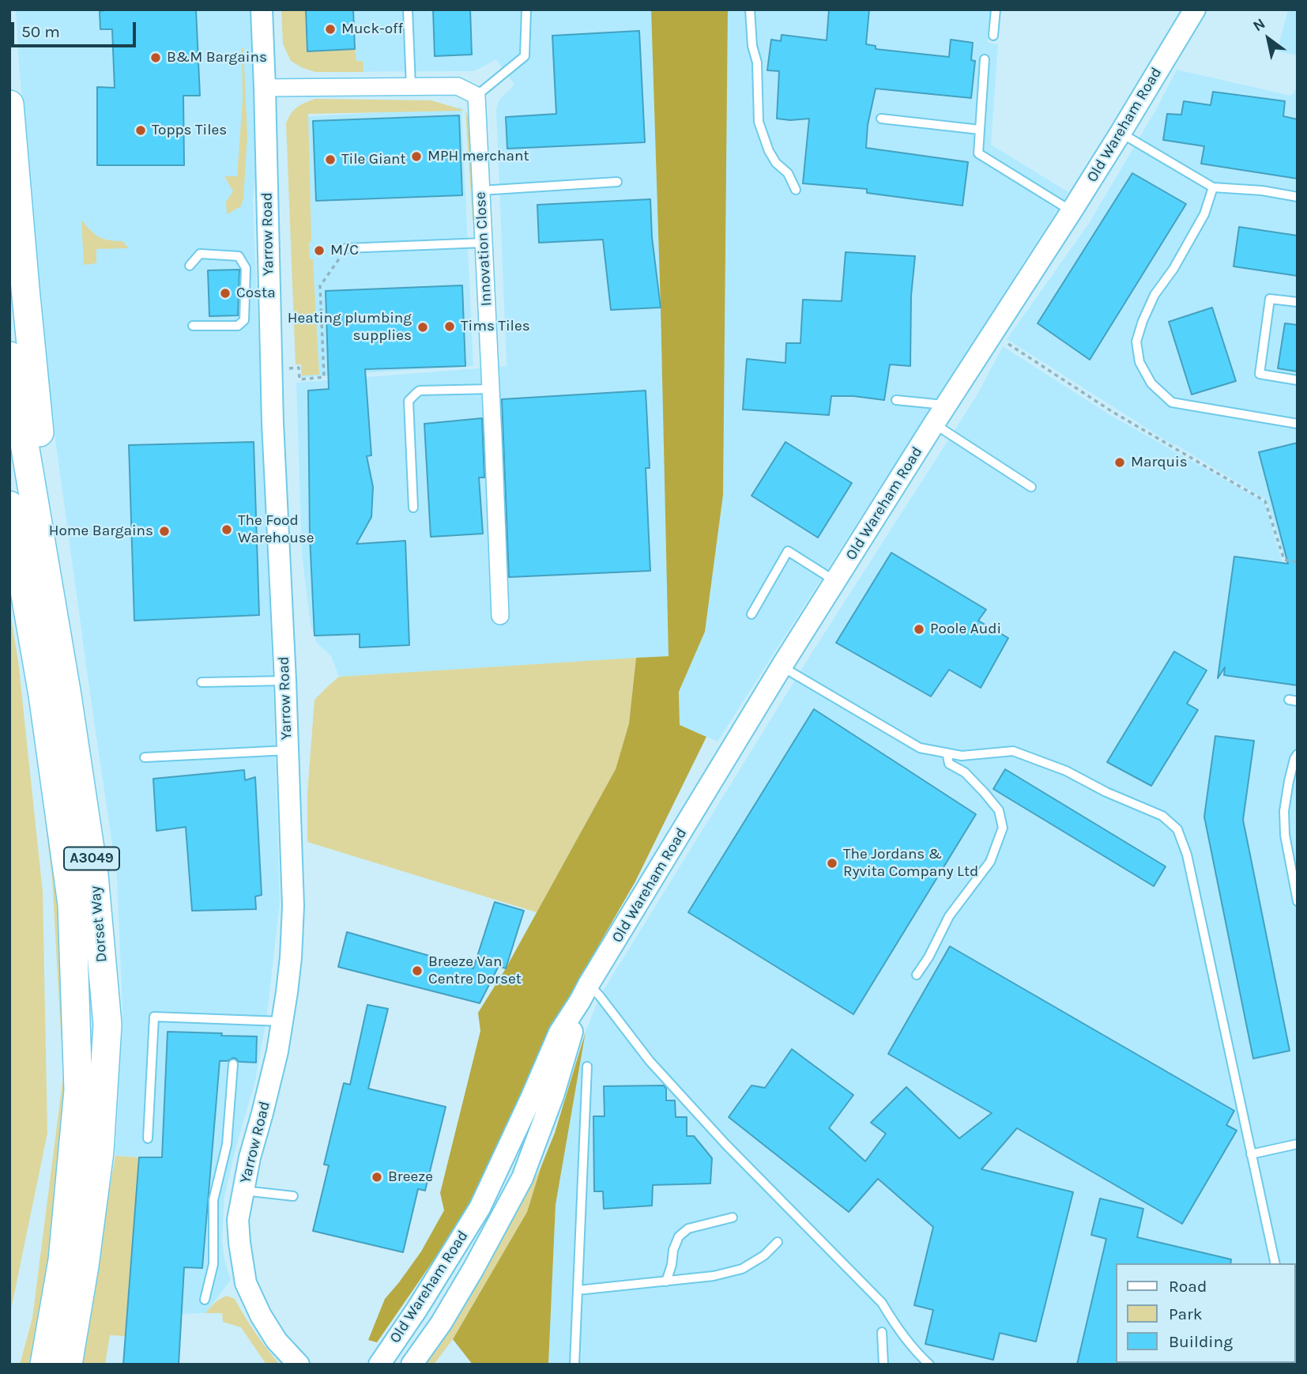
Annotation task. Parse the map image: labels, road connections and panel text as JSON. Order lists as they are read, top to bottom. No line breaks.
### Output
{"streets":{"highway":["A3049","Dorset Way"],"street":["Old Wareham Road","Yarrow Road","Innovation Close"]},"places":["Muck-off","B&M Bargains","Topps Tiles","MPH merchant","Tile Giant","M/C","Costa","Tims Tiles","Heating plumbing supplies","Marquis","The Food Warehouse","Home Bargains","Poole Audi","The Jordans & Ryvita Company Ltd","Breeze Van Centre Dorset","Breeze"],"legend":["Road","Park","Building"],"scale_bar":"50 m","north":"top left"}
